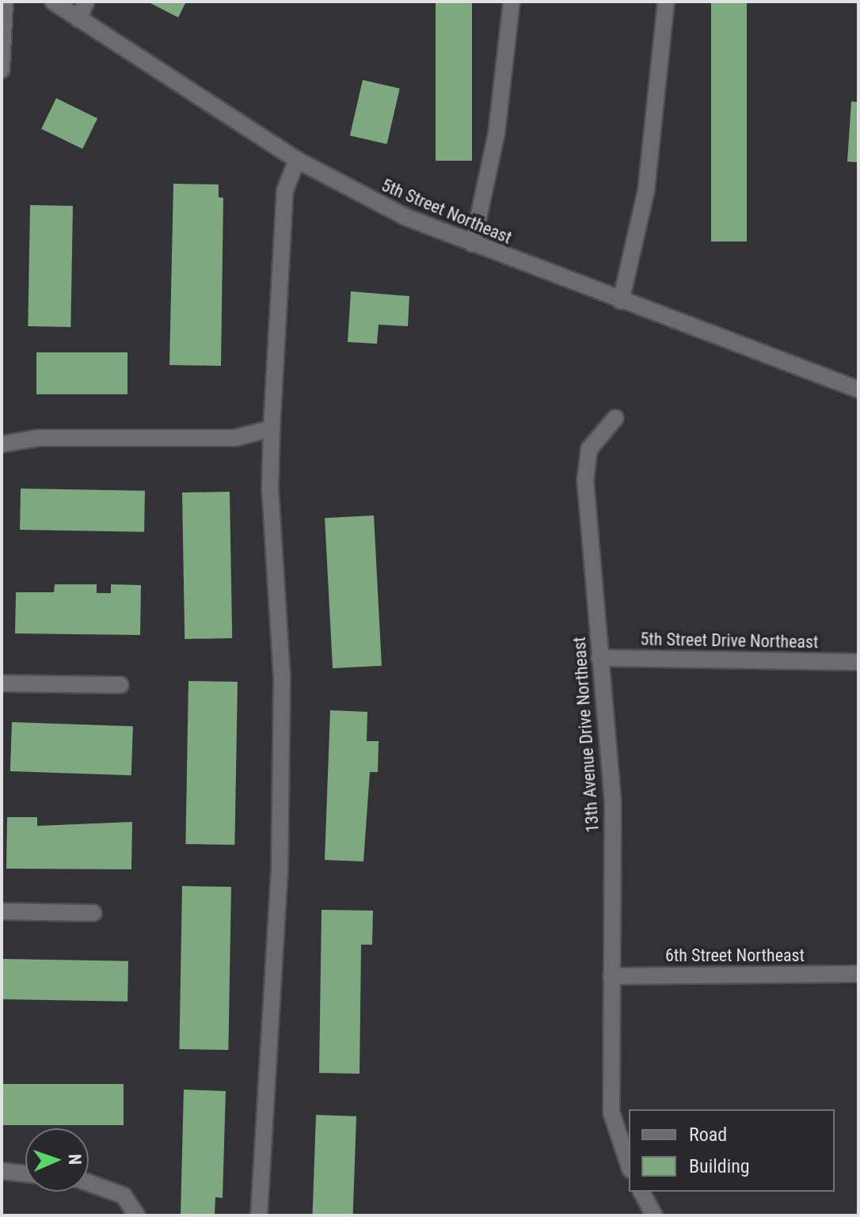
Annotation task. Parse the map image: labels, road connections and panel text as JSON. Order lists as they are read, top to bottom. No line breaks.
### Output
{"streets":{"street":["5th Street Northeast","5th Street Drive Northeast","13th Avenue Drive Northeast","6th Street Northeast"]},"crossings":[["5th Street Drive Northeast","13th Avenue Drive Northeast"],["13th Avenue Drive Northeast","6th Street Northeast"]],"legend":["Road","Building"],"north":"right"}
